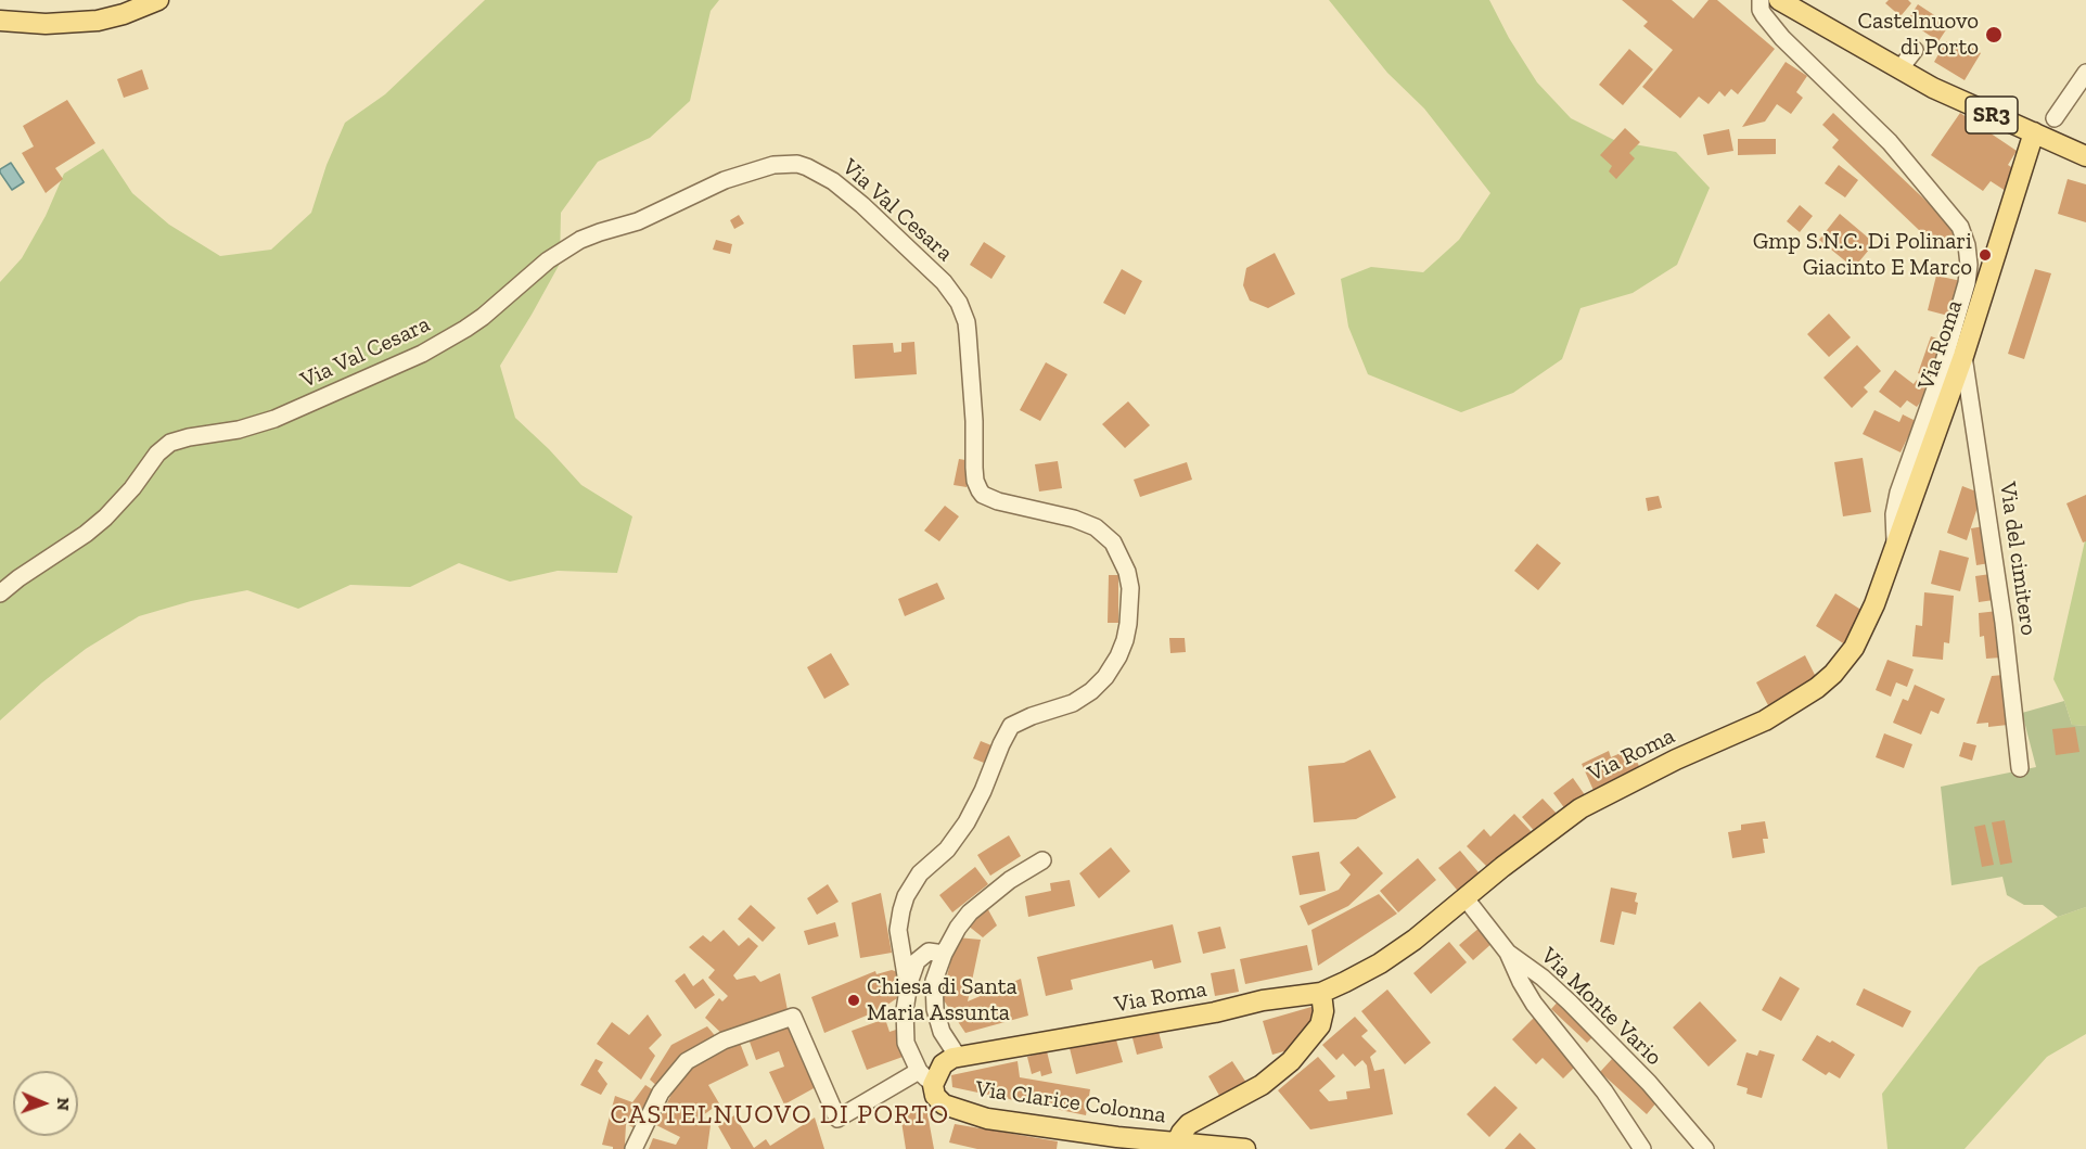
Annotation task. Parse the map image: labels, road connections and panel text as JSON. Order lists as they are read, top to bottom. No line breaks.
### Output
{"streets":{"main road":["SR3","Via Roma","Via Clarice Colonna"],"street":["Via Val Cesara","Via del cimitero","Via Monte Vario"]},"crossings":[["SR3","Via Roma"],["Via Roma","Via del cimitero"],["Via Roma","Via Monte Vario"]],"districts":["CASTELNUOVO DI PORTO"],"places":["Castelnuovo di Porto","Gmp S.N.C. Di Polinari Giacinto E Marco","Chiesa di Santa Maria Assunta"],"north":"right"}
